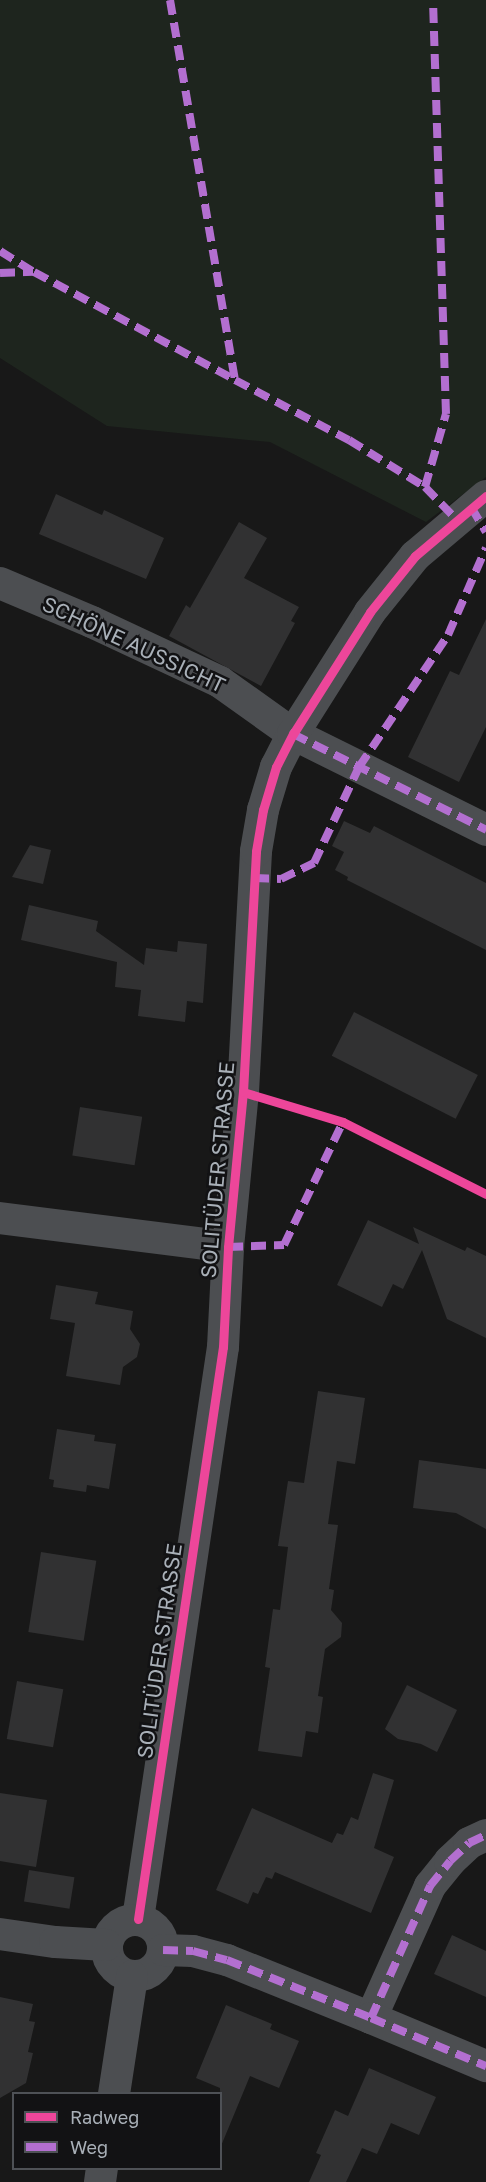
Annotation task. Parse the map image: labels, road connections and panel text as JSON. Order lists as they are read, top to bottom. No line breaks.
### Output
{"streets":{"street":["SCHÖNE AUSSICHT","SOLITÜDER STRASSE"]},"crossings":[["SCHÖNE AUSSICHT","SOLITÜDER STRASSE"]],"legend":["Radweg","Weg"]}
